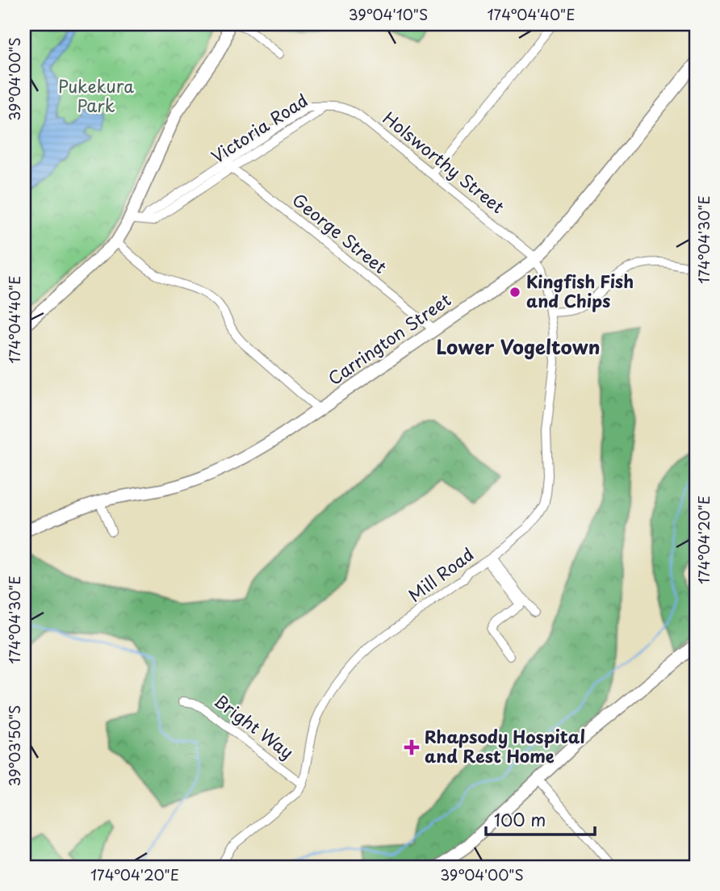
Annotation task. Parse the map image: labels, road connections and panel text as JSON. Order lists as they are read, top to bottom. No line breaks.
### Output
{"streets":{"main road":["Carrington Street"],"street":["Victoria Road","Holsworthy Street","George Street","Mill Road","Bright Way"]},"crossings":[["Victoria Road","Holsworthy Street"],["Victoria Road","George Street"],["Holsworthy Street","Carrington Street"],["Holsworthy Street","Mill Road"],["George Street","Carrington Street"],["Carrington Street","Mill Road"],["Mill Road","Bright Way"]],"districts":["Lower Vogeltown"],"parks":["Pukekura Park"],"places":{"other":["Kingfish Fish and Chips"],"health":["Rhapsody Hospital and Rest Home"]},"scale_bar":"100 m","coordinates":["39°04'10\"S","174°04'40\"E","39°04'00\"S","174°04'30\"E","174°04'20\"E","39°03'50\"S"]}
